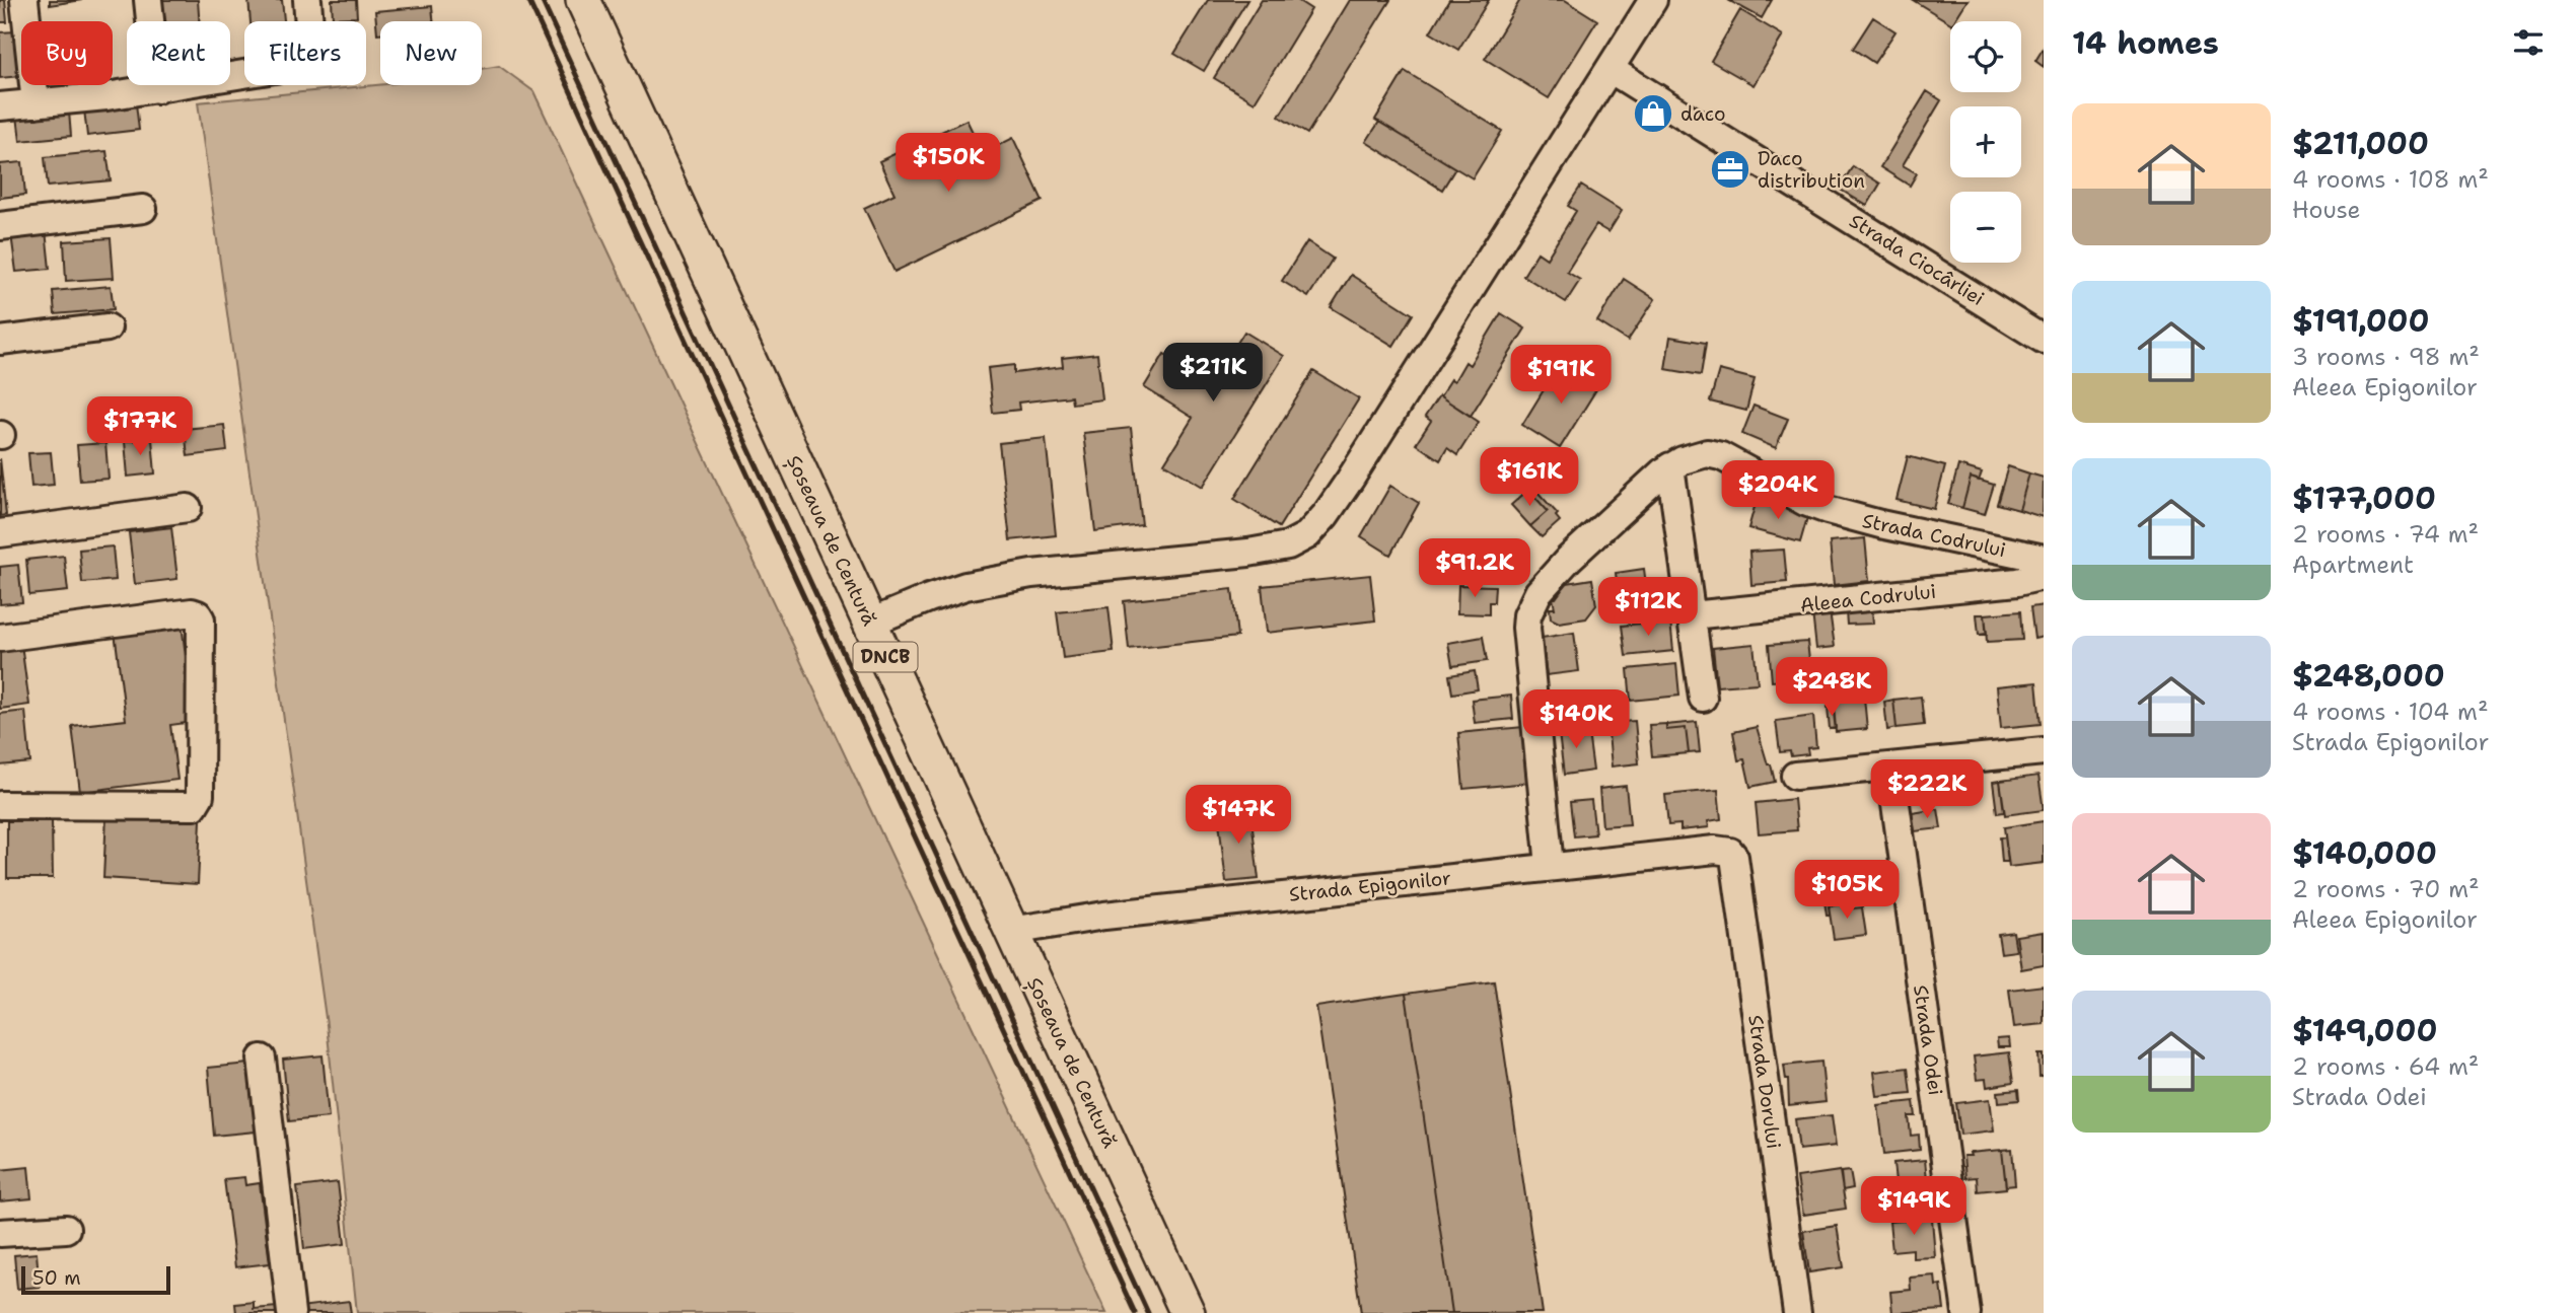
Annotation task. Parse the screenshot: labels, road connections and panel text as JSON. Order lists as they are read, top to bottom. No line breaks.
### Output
{"streets":{"main road":["Șoseaua de Centură","DNCB"],"street":["Strada Ciocârliei","Strada Codrului","Aleea Codrului","Strada Epigonilor","Strada Odei","Strada Dorului"]},"crossings":[["Șoseaua de Centură","Strada Epigonilor"],["Strada Epigonilor","Strada Dorului"]],"places":{"shop":["daco"],"office":["Daco distribution"]},"scale_bar":"50 m","page":{"heading":"14 homes","map_buttons":["+","−"],"chip":["Buy","Rent","Filters","New"],"list":[{"name":"$211,000","note":"4 rooms · 108 m² · House"},{"name":"$191,000","note":"3 rooms · 98 m² · Aleea Epigonilor"},{"name":"$177,000","note":"2 rooms · 74 m² · Apartment"},{"name":"$248,000","note":"4 rooms · 104 m² · Strada Epigonilor"},{"name":"$140,000","note":"2 rooms · 70 m² · Aleea Epigonilor"},{"name":"$149,000","note":"2 rooms · 64 m² · Strada Odei"}],"price":["$150K","$211K","$191K","$177K","$161K","$204K","$91.2K","$112K","$248K","$140K","$222K","$147K","$105K","$149K"],"scale":"50 m"}}
